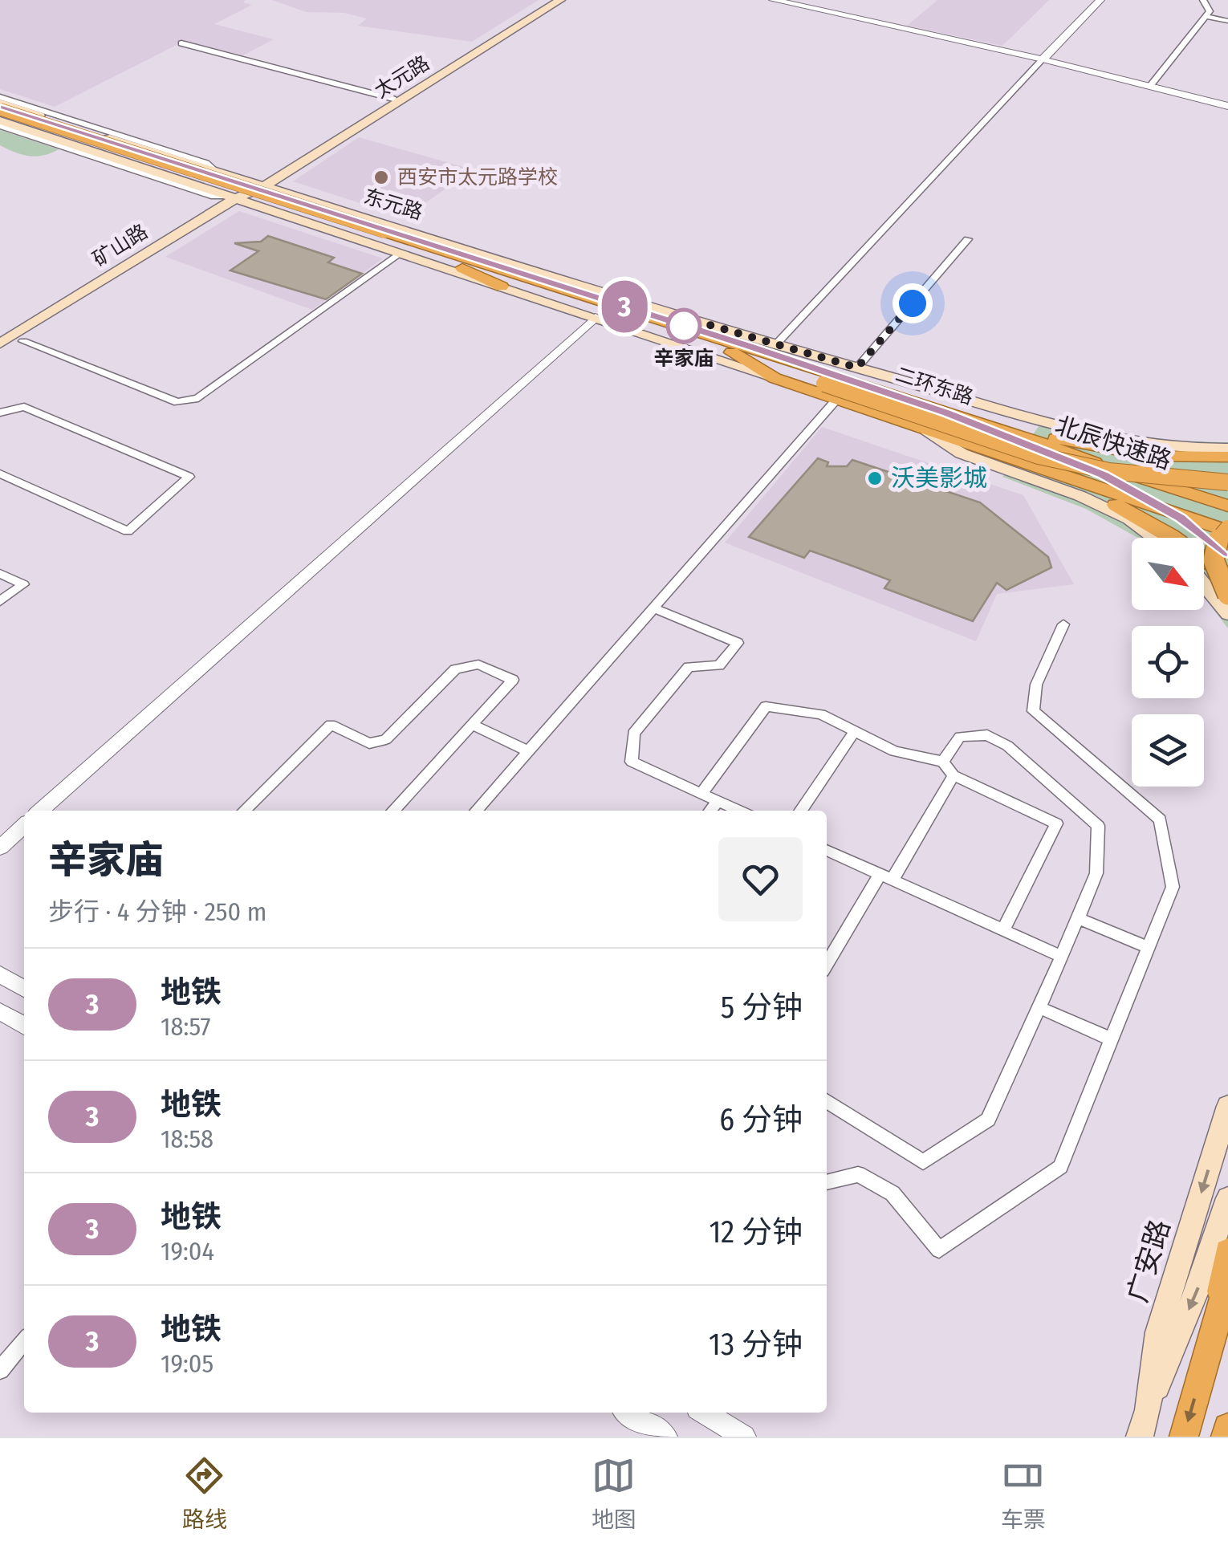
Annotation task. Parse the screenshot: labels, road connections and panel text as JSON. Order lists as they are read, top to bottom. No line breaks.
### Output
{"streets":{"highway":["二环东路","北辰快速路"],"main road":["太元路","东元路","矿山路","广安路"]},"crossings":[["太元路","东元路"],["太元路","矿山路"],["东元路","矿山路"],["东元路","二环东路"],["东元路","北辰快速路"],["二环东路","北辰快速路"]],"places":["西安市太元路学校","辛家庙","沃美影城"],"lines":["metro line 3"],"north":"bottom right","page":{"on_map":"3","heading":["辛家庙","步行 · 4 分钟 · 250 m"],"list":[{"mark":"3","name":"地铁","note":"18:57","value":"5 分钟"},{"mark":"3","name":"地铁","note":"18:58","value":"6 分钟"},{"mark":"3","name":"地铁","note":"19:04","value":"12 分钟"},{"mark":"3","name":"地铁","note":"19:05","value":"13 分钟"}],"tabs":["路线","地图","车票"]}}
